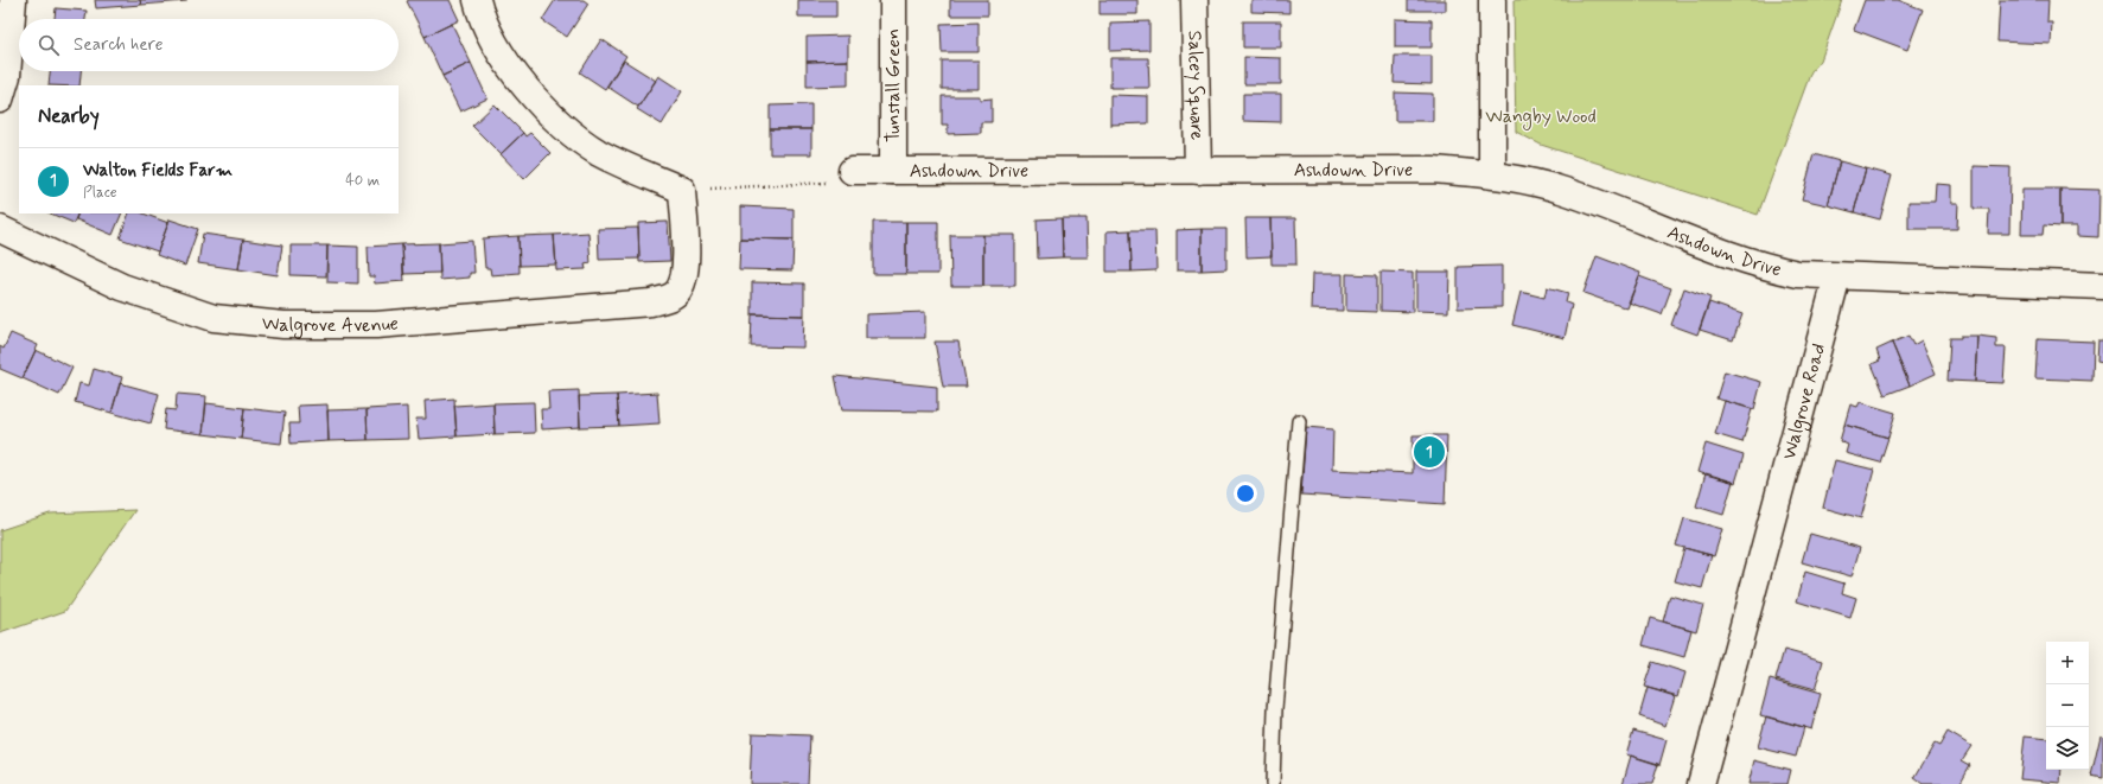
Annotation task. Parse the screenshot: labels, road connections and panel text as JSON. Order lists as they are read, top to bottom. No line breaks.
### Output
{"streets":{"street":["Tunstall Green","Salcey Square","Ashdown Drive","Walgrove Avenue","Walgrove Road"]},"crossings":[["Tunstall Green","Ashdown Drive"],["Salcey Square","Ashdown Drive"],["Ashdown Drive","Walgrove Road"]],"parks":["Wangby Wood"],"page":{"search":"Search here","heading":"Nearby","list":[{"mark":"1","name":"Walton Fields Farm","note":"Place","value":"40 m"}],"pins":"1","map_buttons":["+","−"]}}
